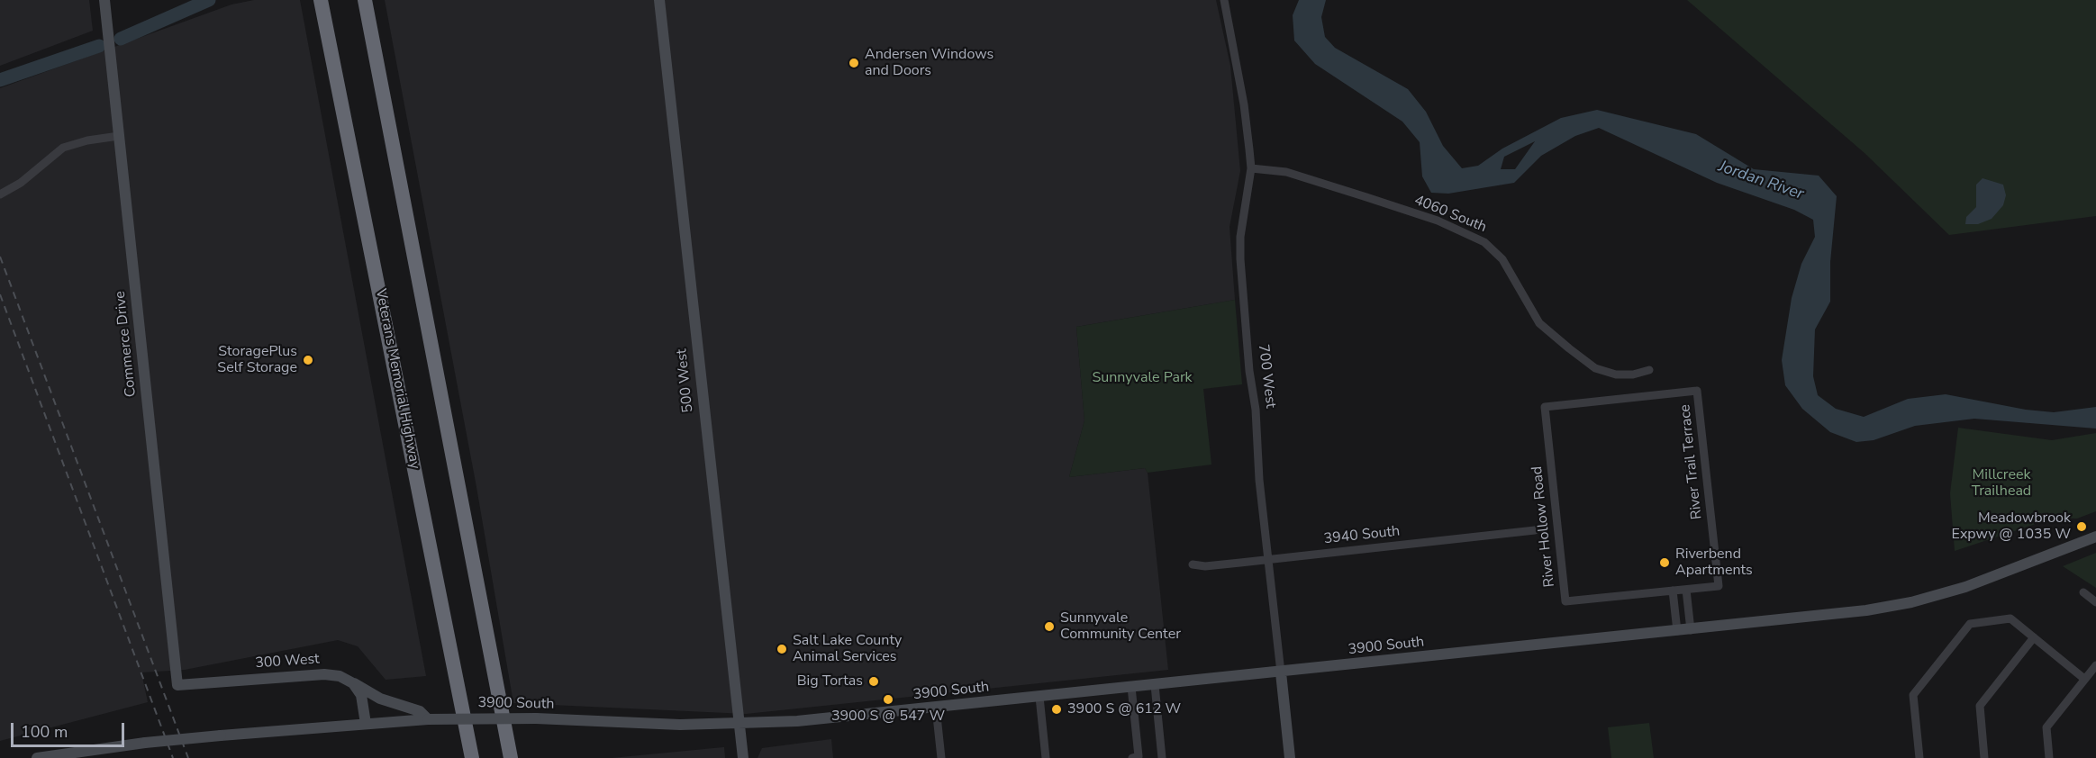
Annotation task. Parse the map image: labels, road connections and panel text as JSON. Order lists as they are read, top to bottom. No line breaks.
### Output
{"streets":{"highway":["Veterans Memorial Highway"],"main road":["Commerce Drive","700 West","500 West","3900 South","300 West"],"street":["4060 South","River Trail Terrace","River Hollow Road","3940 South"]},"crossings":[["4060 South","700 West"],["Commerce Drive","300 West"],["700 West","3940 South"],["700 West","3900 South"],["500 West","3900 South"],["River Trail Terrace","River Hollow Road"],["3900 South","300 West"]],"water":["Jordan River"],"parks":["Sunnyvale Park","Millcreek Trailhead"],"places":["Andersen Windows and Doors","StoragePlus Self Storage","Meadowbrook Expwy @ 1035 W","Riverbend Apartments","Sunnyvale Community Center","Salt Lake County Animal Services","Big Tortas","3900 S @ 547 W","3900 S @ 612 W"],"scale_bar":"100 m"}
